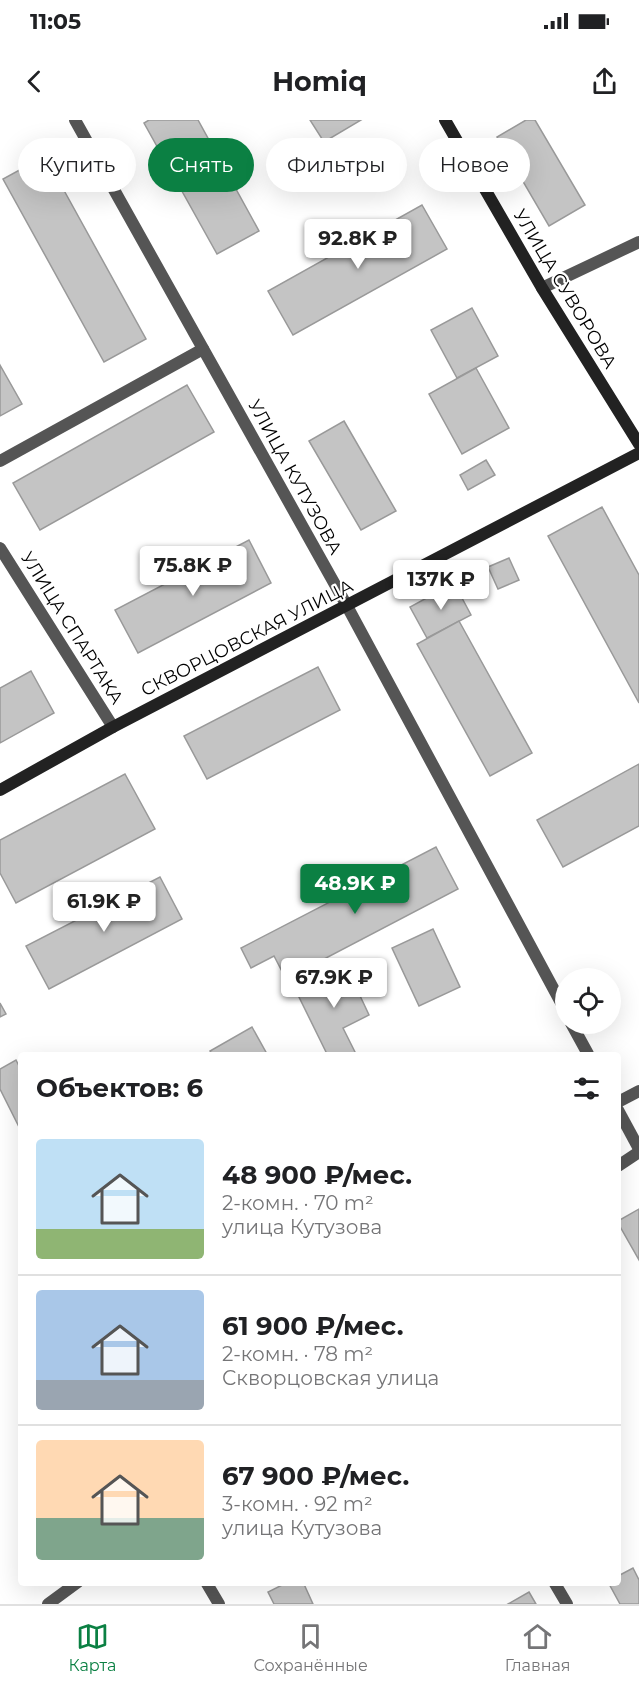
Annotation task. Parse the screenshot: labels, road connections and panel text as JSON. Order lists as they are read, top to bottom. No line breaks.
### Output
{"streets":{"street":["УЛИЦА СУВОРОВА","УЛИЦА КУТУЗОВА","УЛИЦА СПАРТАКА","СКВОРЦОВСКАЯ УЛИЦА"]},"crossings":[["УЛИЦА КУТУЗОВА","СКВОРЦОВСКАЯ УЛИЦА"],["УЛИЦА СПАРТАКА","СКВОРЦОВСКАЯ УЛИЦА"]],"page":{"status":"11:05","header":"Homiq","chip":["Купить","Снять","Фильтры","Новое"],"price":["92.8K ₽","75.8K ₽","137K ₽","48.9K ₽","61.9K ₽","67.9K ₽"],"heading":"Объектов: 6","list":[{"name":"48 900 ₽/мес.","note":"2-комн. · 70 m² · улица Кутузова"},{"name":"61 900 ₽/мес.","note":"2-комн. · 78 m² · Скворцовская улица"},{"name":"67 900 ₽/мес.","note":"3-комн. · 92 m² · улица Кутузова"}],"tabs":["Карта","Сохранённые","Главная"]}}
